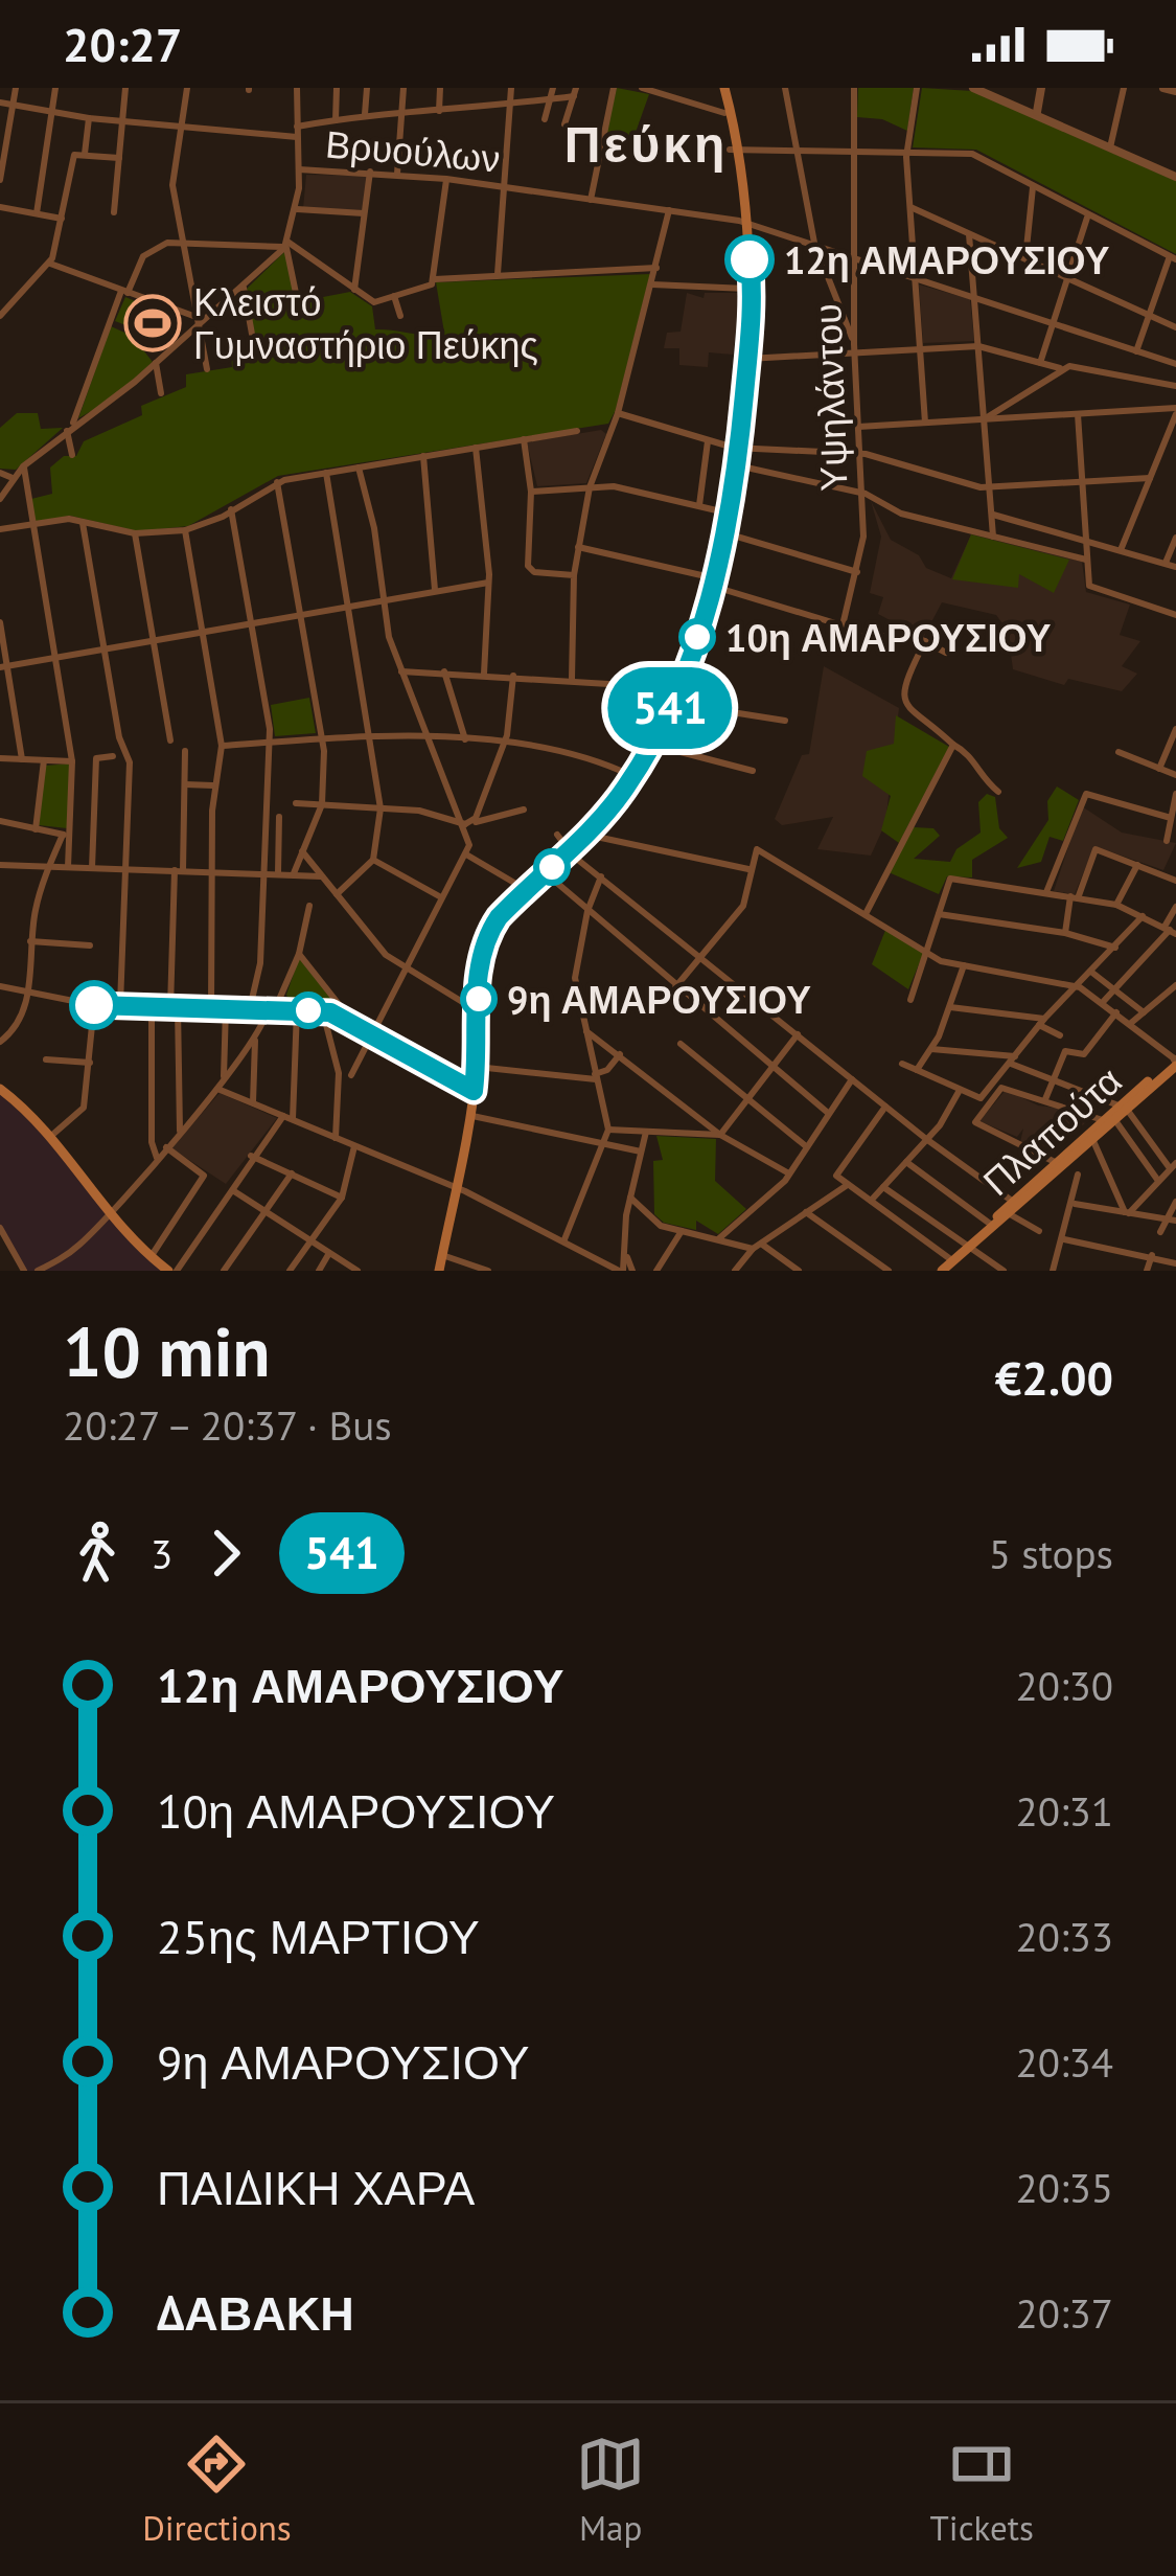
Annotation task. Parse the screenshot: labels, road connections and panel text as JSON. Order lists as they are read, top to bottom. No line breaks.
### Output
{"streets":{"main road":["Πλαπούτα"],"street":["Βρυούλων","Υψηλάντου"]},"crossings":[["Βρυούλων","Υψηλάντου"]],"districts":["Πεύκη"],"places":{"other":["12η ΑΜΑΡΟΥΣΙΟΥ","10η ΑΜΑΡΟΥΣΙΟΥ","9η ΑΜΑΡΟΥΣΙΟΥ"],"sports":["Κλειστό Γυμναστήριο Πεύκης"]},"lines":["bus line 541"],"page":{"status":"20:27","on_map":"541","heading":["10 min","20:27 – 20:37 · Bus","€2.00"],"legs":["3","541","5 stops"],"list":[{"name":"12η ΑΜΑΡΟΥΣΙΟΥ","value":"20:30"},{"name":"10η ΑΜΑΡΟΥΣΙΟΥ","value":"20:31"},{"name":"25ης ΜΑΡΤΙΟΥ","value":"20:33"},{"name":"9η ΑΜΑΡΟΥΣΙΟΥ","value":"20:34"},{"name":"ΠΑΙΔΙΚΗ ΧΑΡΑ","value":"20:35"},{"name":"ΔΑΒΑΚΗ","value":"20:37"}],"tabs":["Directions","Map","Tickets"]}}
